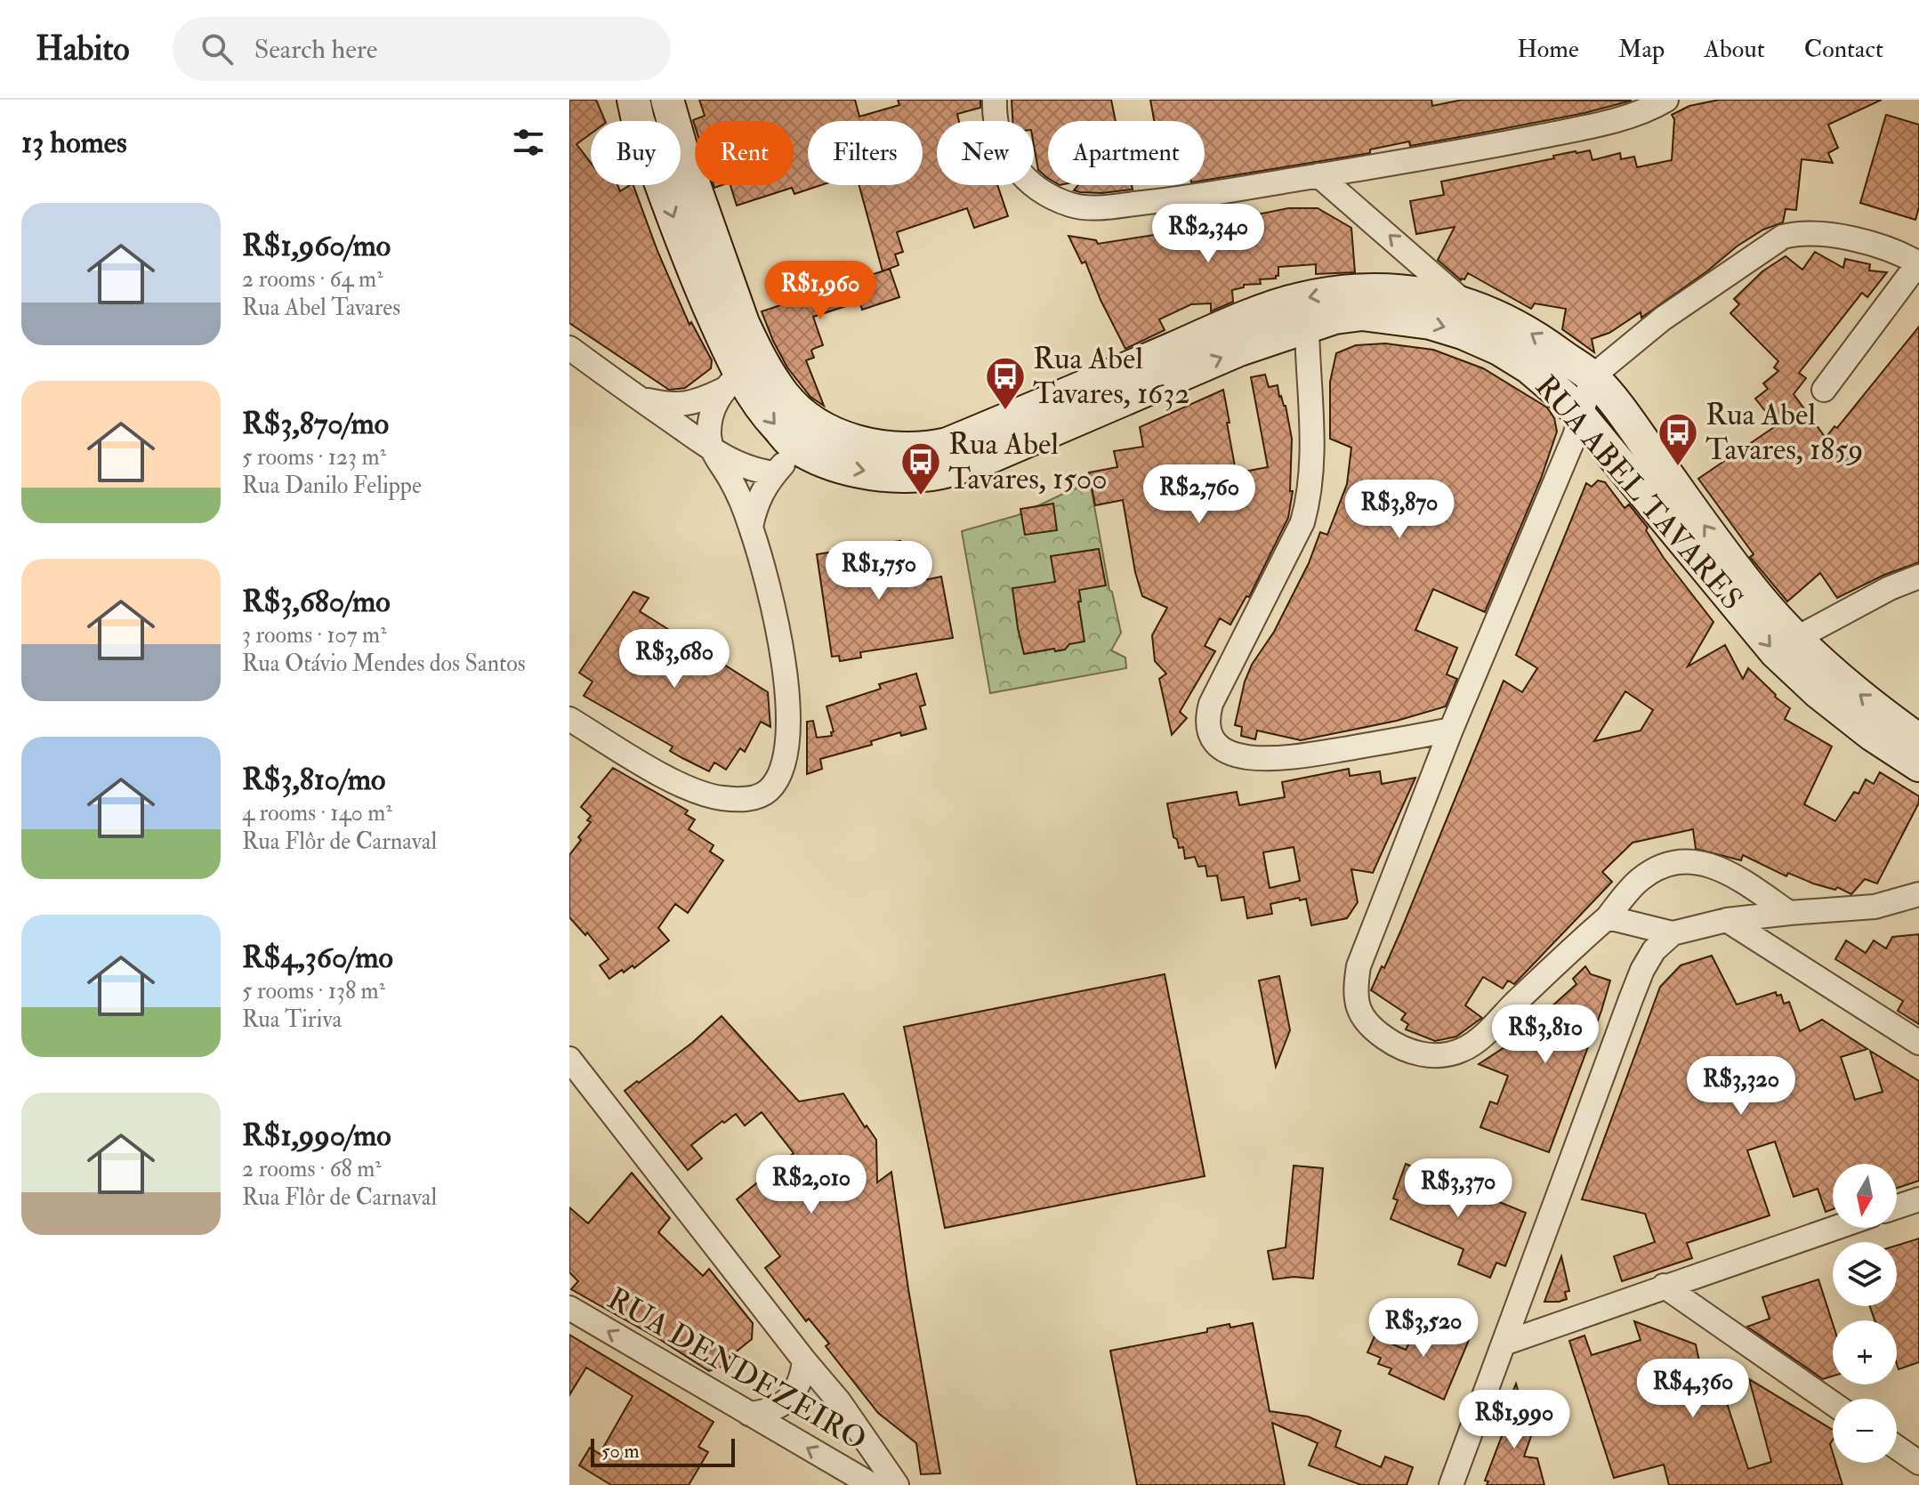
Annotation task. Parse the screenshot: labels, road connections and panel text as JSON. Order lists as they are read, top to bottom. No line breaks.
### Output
{"streets":{"street":["RUA ABEL TAVARES","RUA DENDEZEIRO"]},"places":{"bus stop":["Rua Abel Tavares, 1632","Rua Abel Tavares, 1859","Rua Abel Tavares, 1500"]},"scale_bar":"50 m","north":"bottom","page":{"header":"Habito","search":"Search here","nav":["Home","Map","About","Contact"],"heading":"13 homes","chip":["Buy","Rent","Filters","New","Apartment"],"list":[{"name":"R$1,960/mo","note":"2 rooms · 64 m² · Rua Abel Tavares"},{"name":"R$3,870/mo","note":"5 rooms · 123 m² · Rua Danilo Felippe"},{"name":"R$3,680/mo","note":"3 rooms · 107 m² · Rua Otávio Mendes dos Santos"},{"name":"R$3,810/mo","note":"4 rooms · 140 m² · Rua Flôr de Carnaval"},{"name":"R$4,360/mo","note":"5 rooms · 138 m² · Rua Tiriva"},{"name":"R$1,990/mo","note":"2 rooms · 68 m² · Rua Flôr de Carnaval"}],"price":["R$2,340","R$1,960","R$2,760","R$3,870","R$1,750","R$3,680","R$3,810","R$3,320","R$2,010","R$3,370","R$3,520","R$4,360","R$1,990"],"map_buttons":["+","−"],"scale":"50 m"}}
